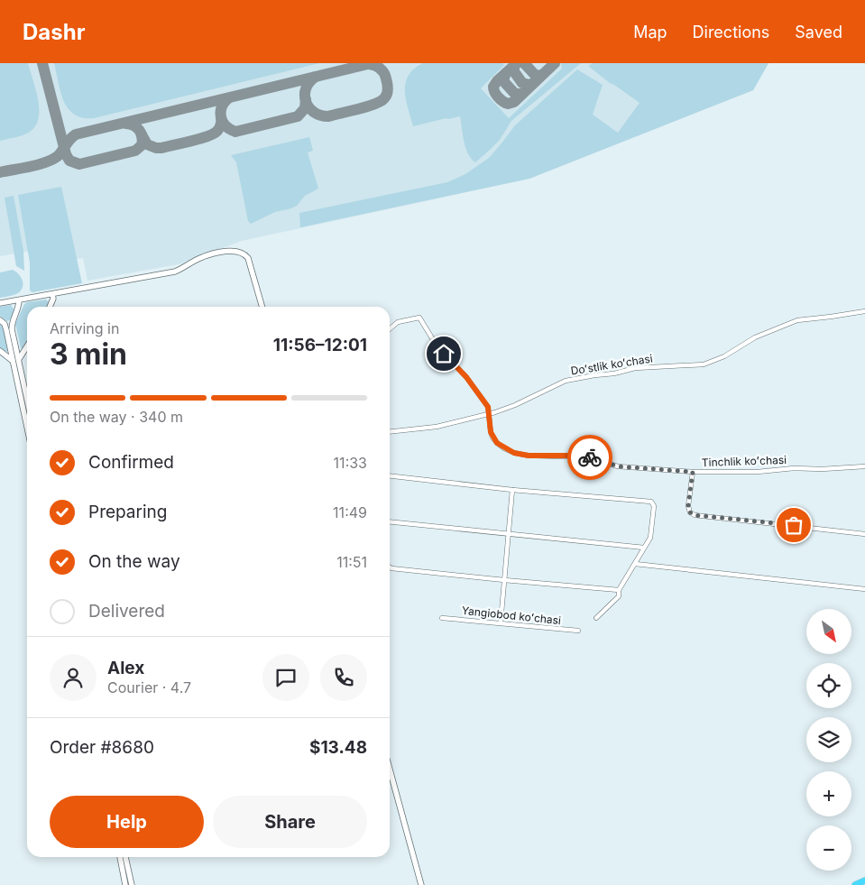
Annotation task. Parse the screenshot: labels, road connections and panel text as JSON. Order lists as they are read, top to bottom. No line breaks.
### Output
{"streets":{"street":["Doʻstlik koʻchasi","Tinchlik koʻchasi","Yangiobod koʻchasi"]},"crossings":[["Doʻstlik koʻchasi","Tinchlik koʻchasi"]],"north":"bottom right","page":{"header":"Dashr","nav":["Map","Directions","Saved"],"heading":["3 min","Arriving in","11:56–12:01"],"panel":["Alex","Courier · 4.7","Order #8680","$13.48"],"bar":"On the way · 340 m","list":[["Confirmed","11:33"],["Preparing","11:49"],["On the way","11:51"],"Delivered"],"map_buttons":["+","−"],"buttons":["Help","Share"]}}
